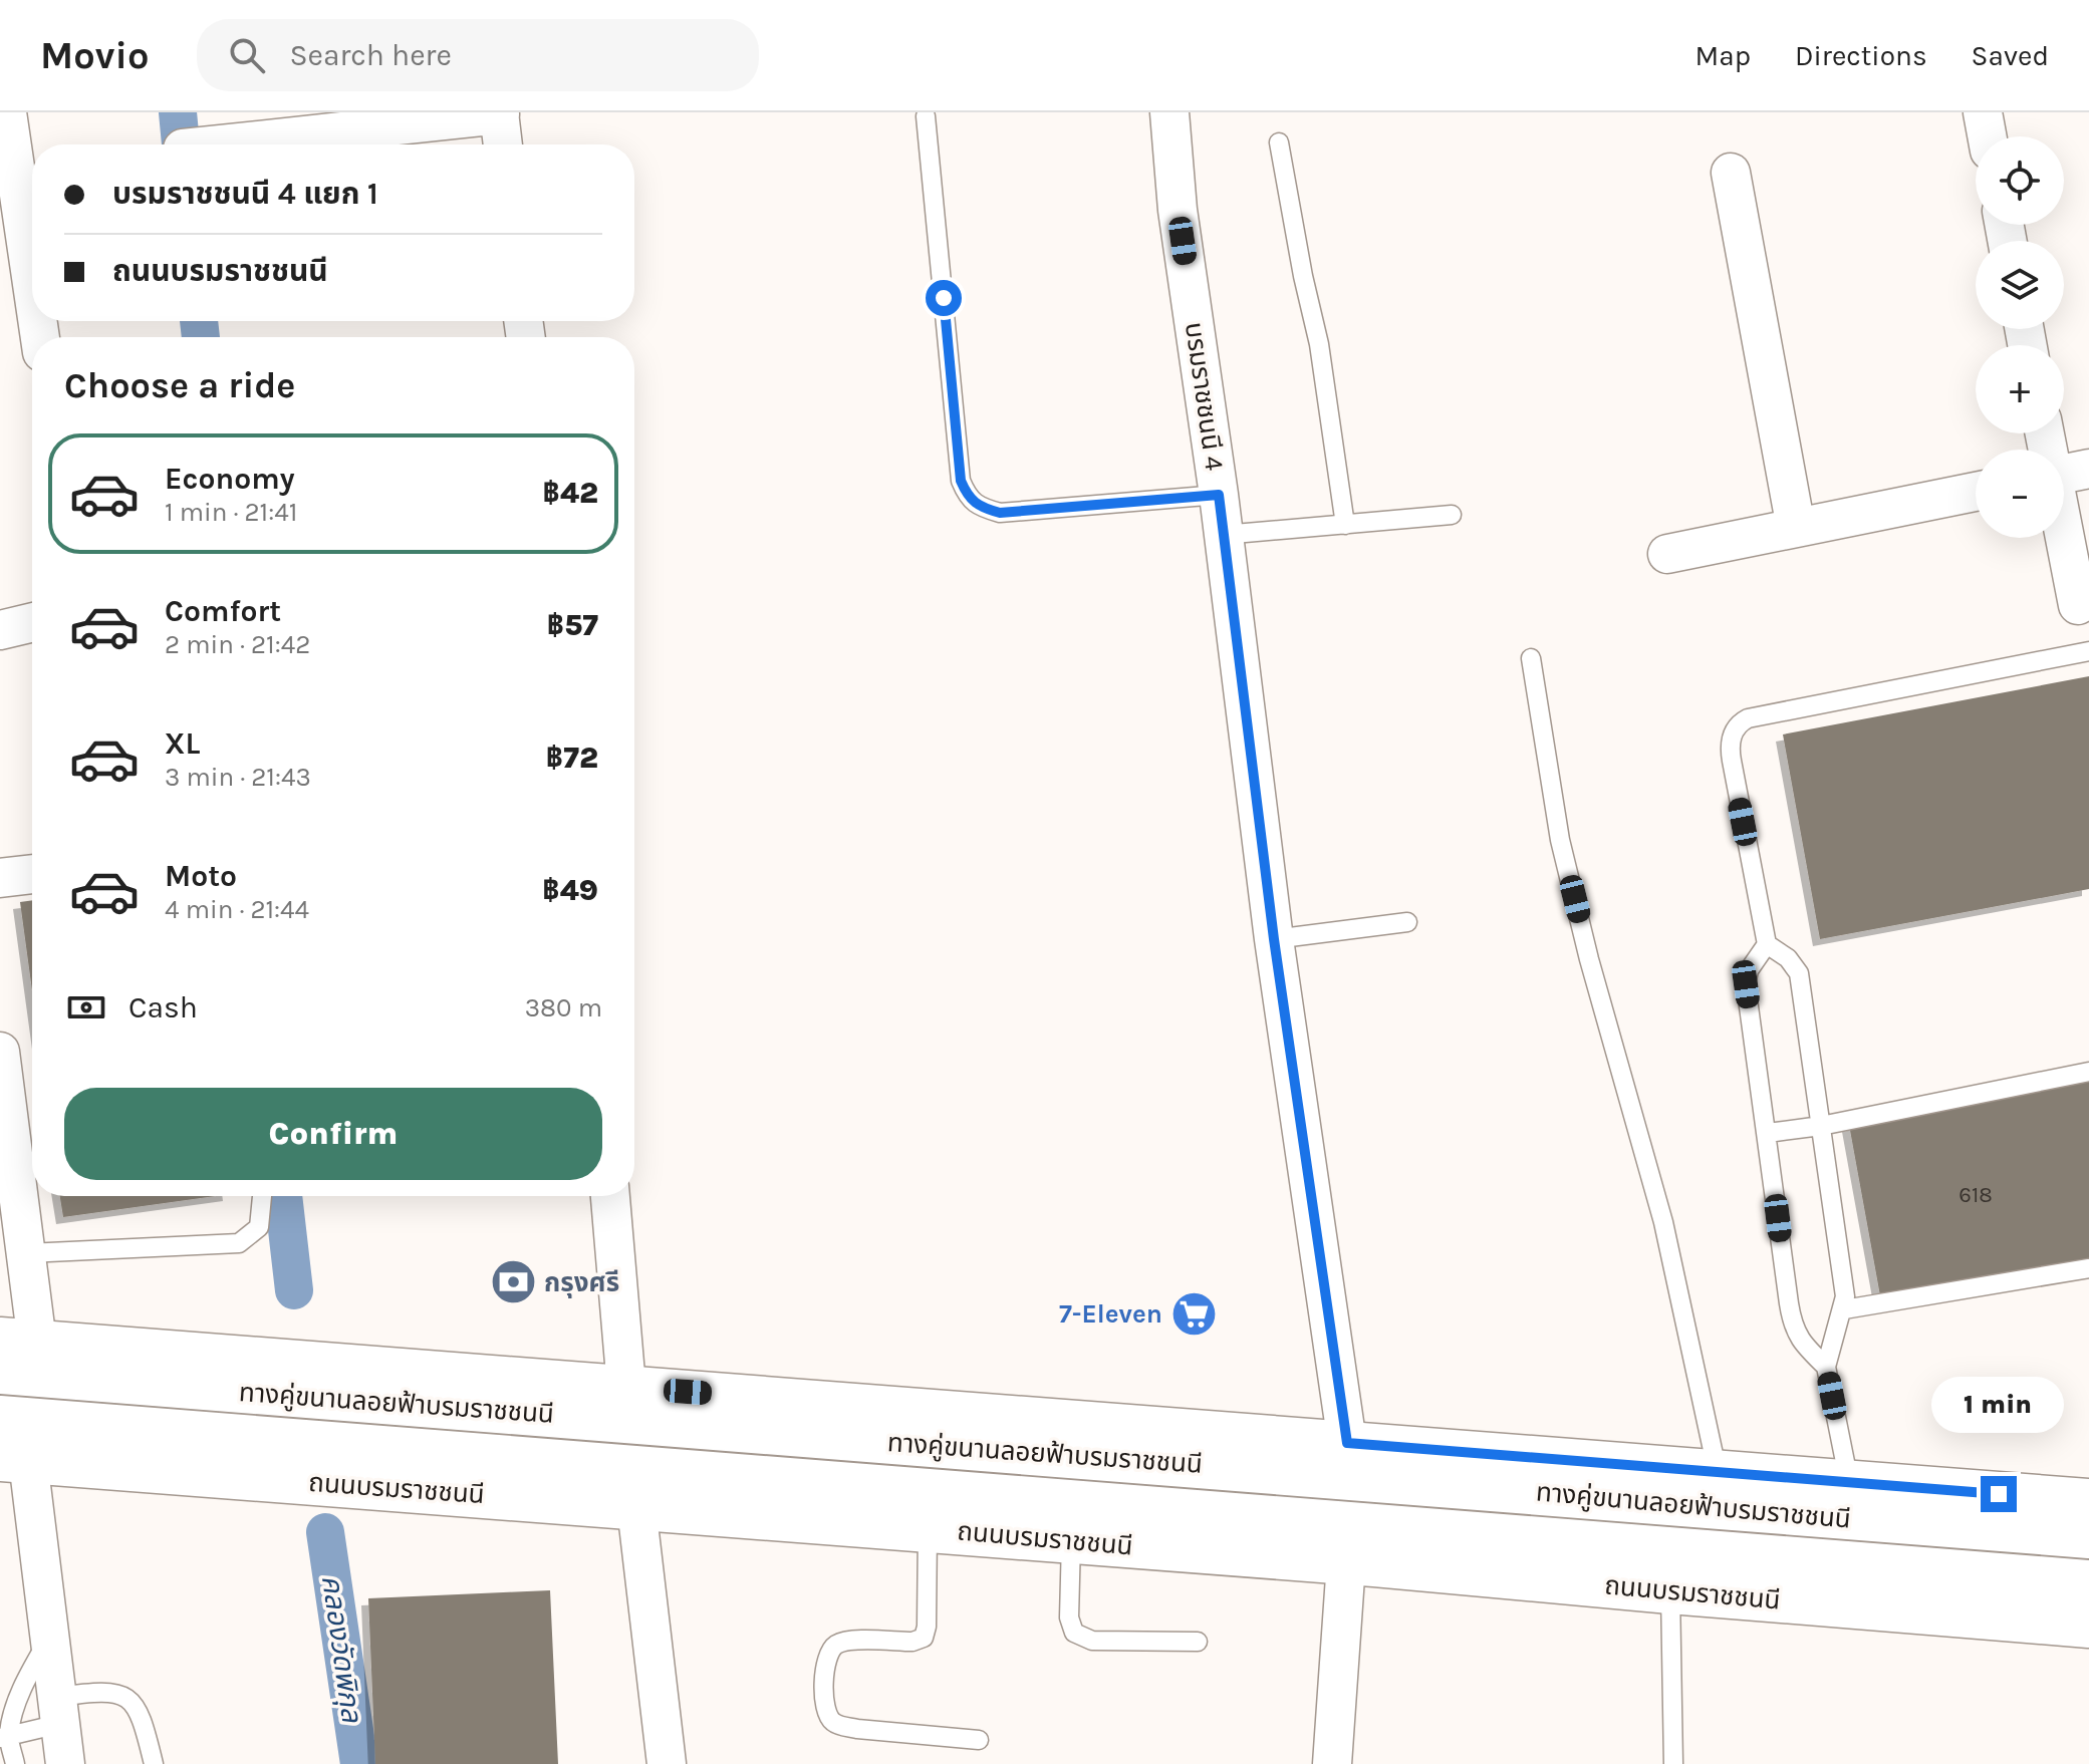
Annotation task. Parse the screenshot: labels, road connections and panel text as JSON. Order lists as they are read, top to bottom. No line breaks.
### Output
{"streets":{"main road":["ทางคู่ขนานลอยฟ้าบรมราชชนนี","ถนนบรมราชชนนี"],"street":["บรมราชชนนี 4"]},"water":["คลองวัดพิกุล"],"places":{"bank":["กรุงศรี"],"supermarket":["7-Eleven"]},"house_numbers":["618"],"page":{"header":"Movio","search":"Search here","nav":["Map","Directions","Saved"],"map_buttons":["+","−"],"banner":["บรมราชชนนี 4 แยก 1","ถนนบรมราชชนนี"],"heading":"Choose a ride","list":[{"name":"Economy","note":"1 min · 21:41","value":"฿42"},{"name":"Comfort","note":"2 min · 21:42","value":"฿57"},{"name":"XL","note":"3 min · 21:43","value":"฿72"},{"name":"Moto","note":"4 min · 21:44","value":"฿49"}],"pay":["Cash","380 m"],"buttons":"Confirm","bubble":"1 min"}}
